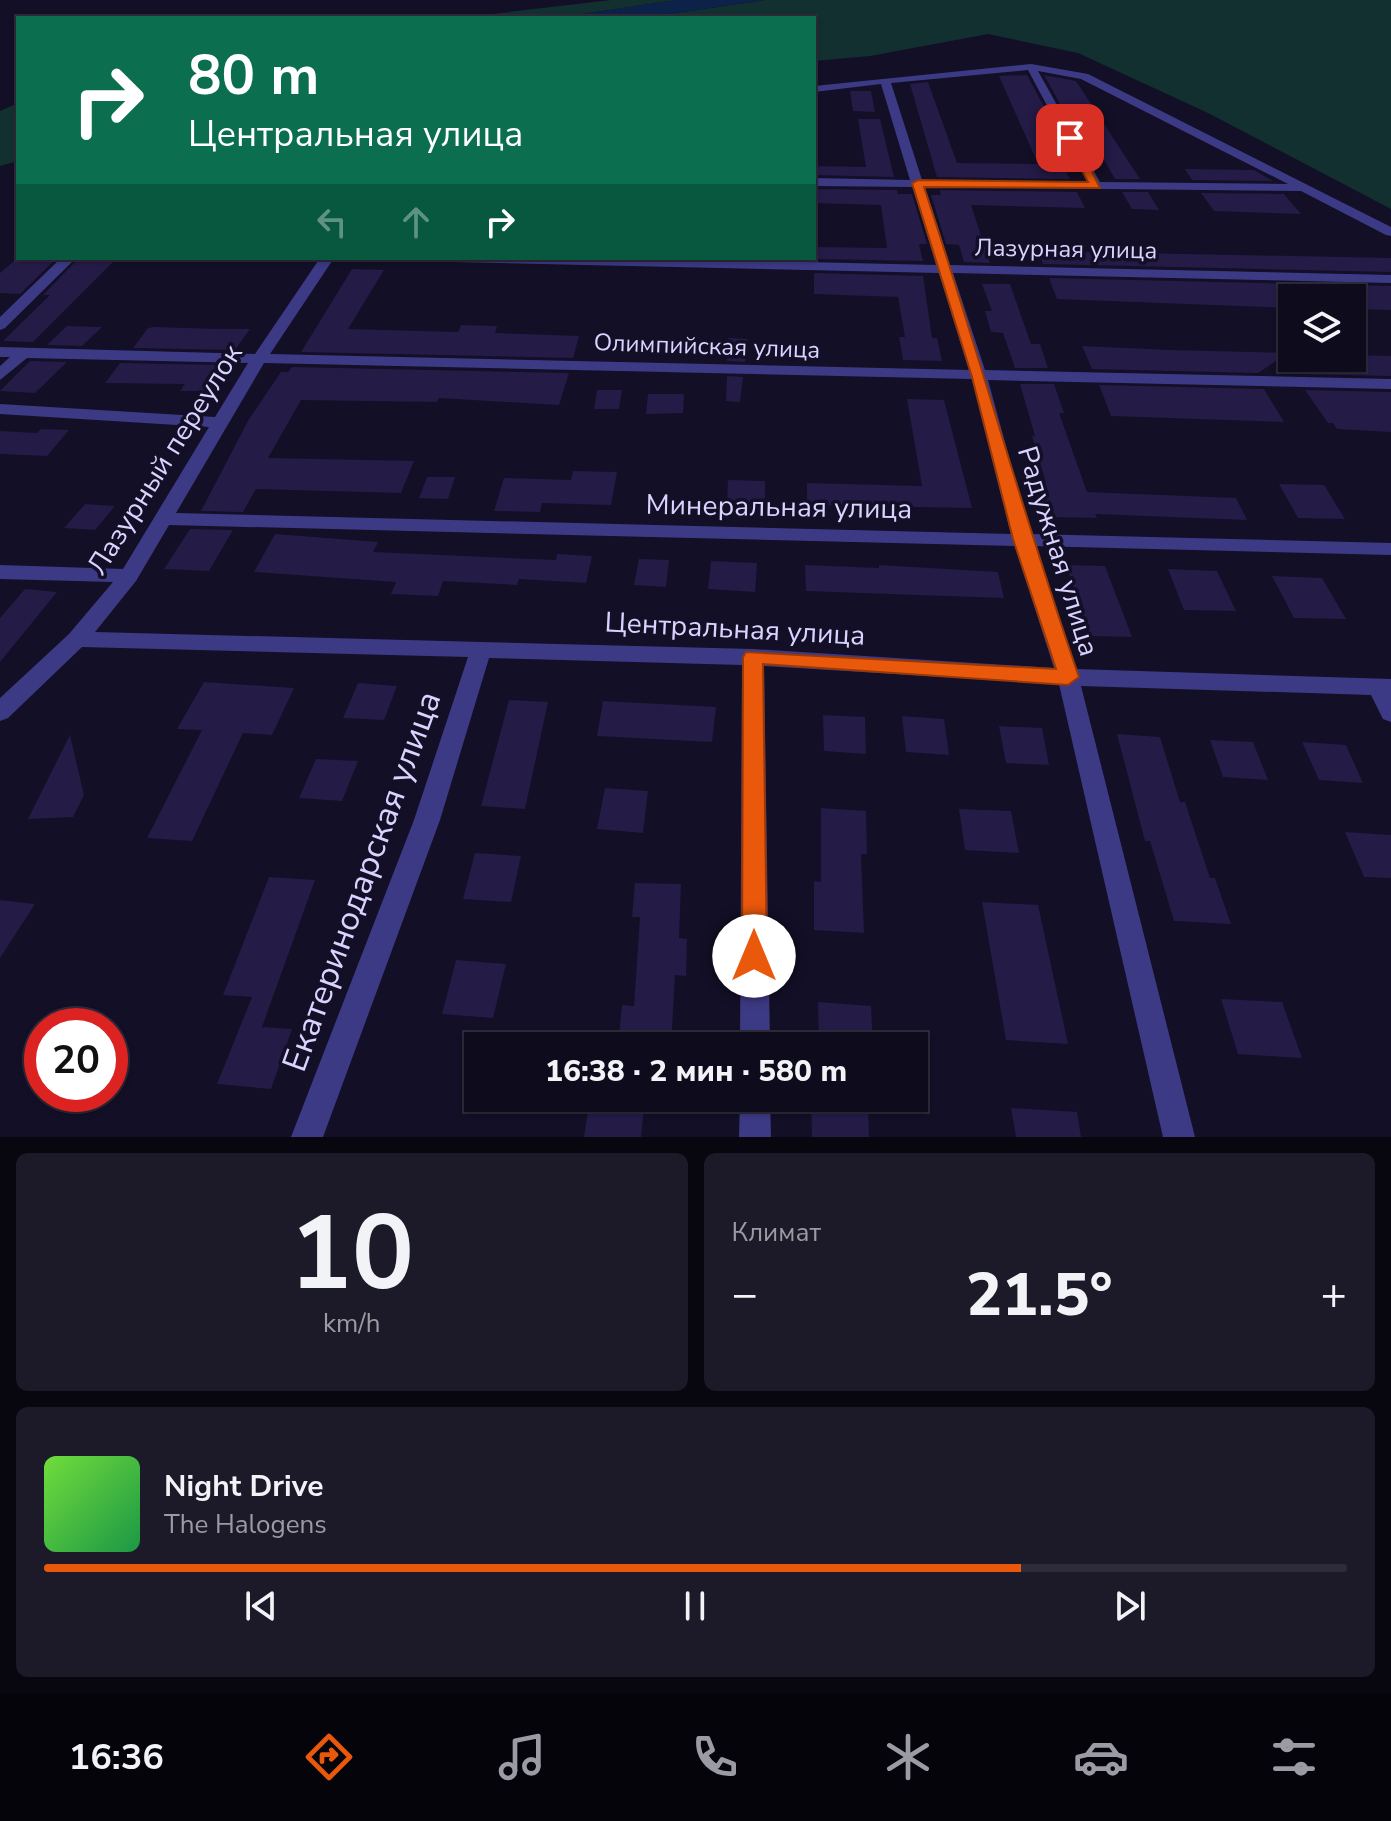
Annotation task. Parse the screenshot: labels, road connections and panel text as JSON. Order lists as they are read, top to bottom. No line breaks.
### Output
{"streets":{"street":["Лазурная улица","Олимпийская улица","Лазурный переулок","Минеральная улица","Радужная улица","Центральная улица","Екатеринодарская улица"]},"crossings":[["Лазурная улица","Радужная улица"],["Олимпийская улица","Лазурный переулок"],["Олимпийская улица","Радужная улица"],["Лазурный переулок","Минеральная улица"],["Лазурный переулок","Центральная улица"],["Минеральная улица","Радужная улица"],["Радужная улица","Центральная улица"],["Центральная улица","Екатеринодарская улица"]],"page":{"turn":["80 m","Центральная улица"],"limit":"20","trip":"16:38 · 2 мин · 580 m","tile":[["10","km/h"],"Климат"],"heat":["−","21.5°","+"],"song":["Night Drive","The Halogens"],"tabs":"16:36"}}
